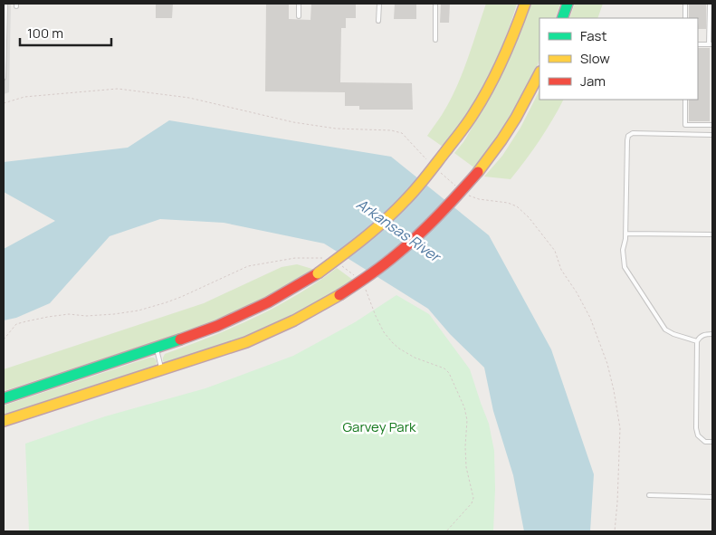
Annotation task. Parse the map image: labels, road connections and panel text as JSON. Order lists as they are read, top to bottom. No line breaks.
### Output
{"water":["Arkansas River"],"parks":["Garvey Park"],"legend":["Fast","Slow","Jam"],"scale_bar":"100 m"}
